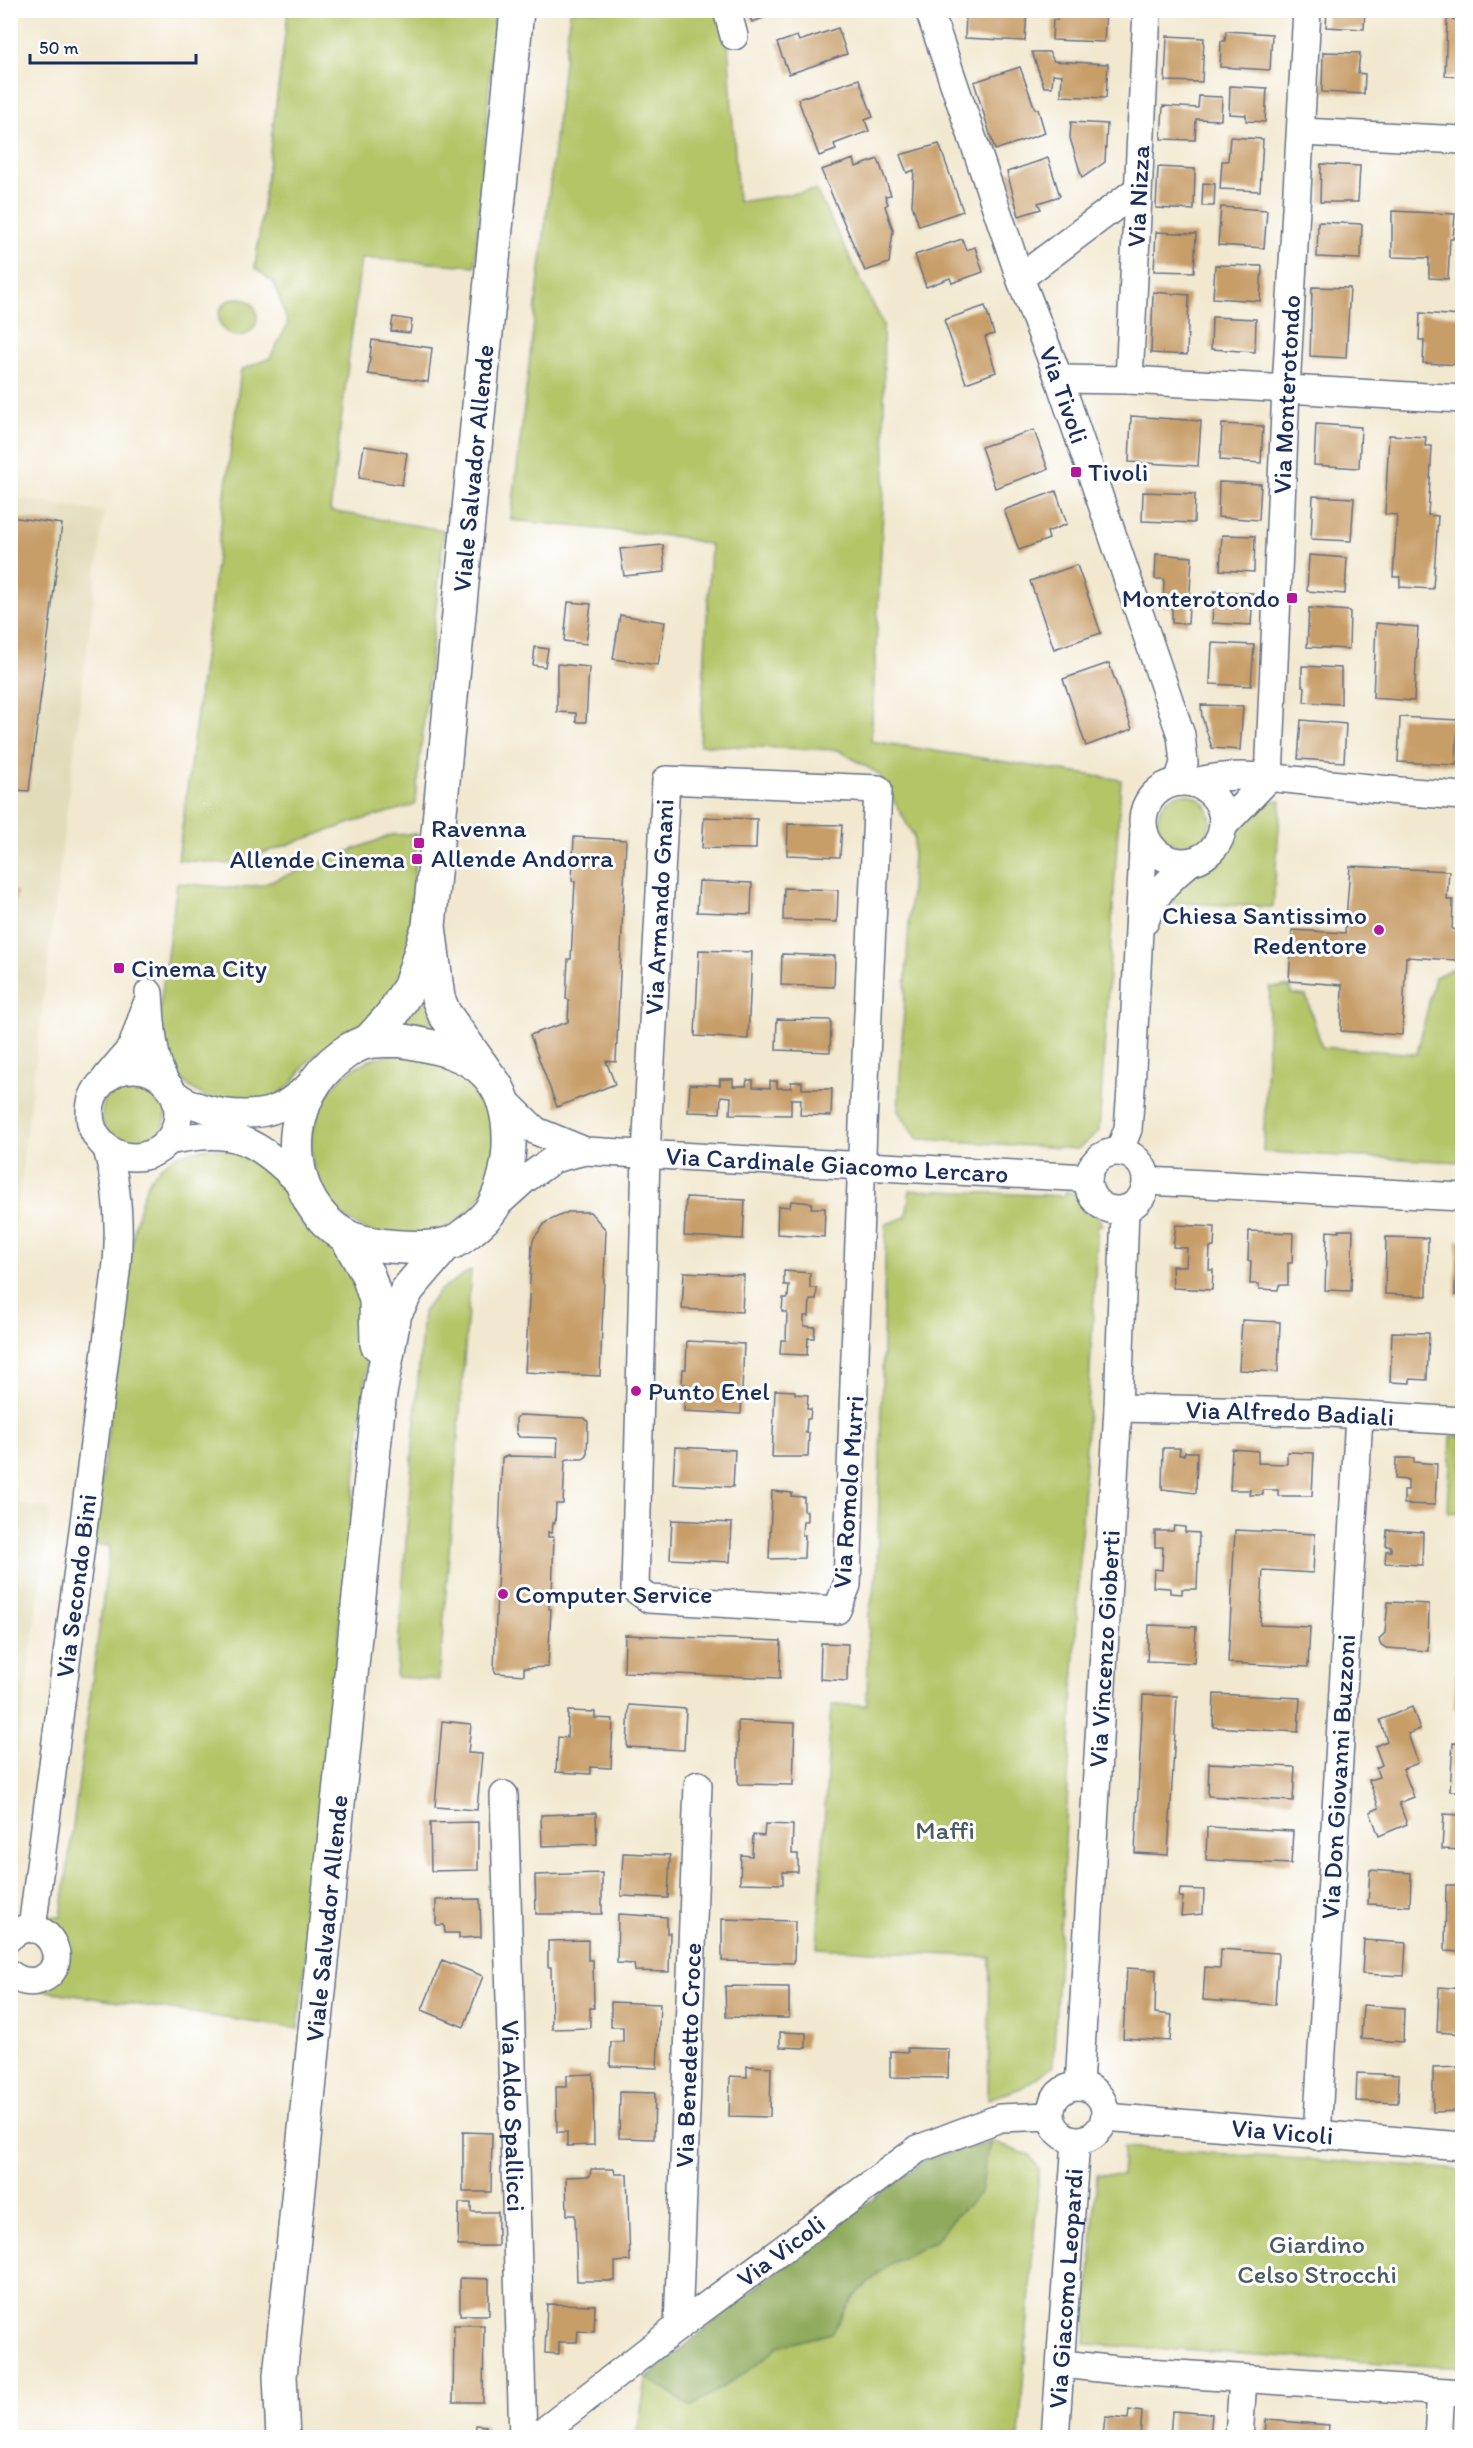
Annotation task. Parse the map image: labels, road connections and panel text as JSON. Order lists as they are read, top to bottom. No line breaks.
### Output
{"streets":{"main road":["Viale Salvador Allende"],"street":["Via Nizza","Via Monterotondo","Via Tivoli","Via Armando Gnani","Via Cardinale Giacomo Lercaro","Via Alfredo Badiali","Via Romolo Murri","Via Secondo Bini","Via Vincenzo Gioberti","Via Don Giovanni Buzzoni","Via Benedetto Croce","Via Aldo Spallicci","Via Vicoli","Via Giacomo Leopardi"]},"crossings":[["Viale Salvador Allende","Via Cardinale Giacomo Lercaro"],["Via Armando Gnani","Via Cardinale Giacomo Lercaro"],["Via Armando Gnani","Via Romolo Murri"],["Via Cardinale Giacomo Lercaro","Via Romolo Murri"],["Via Cardinale Giacomo Lercaro","Via Vincenzo Gioberti"],["Via Alfredo Badiali","Via Vincenzo Gioberti"],["Via Alfredo Badiali","Via Don Giovanni Buzzoni"],["Via Vincenzo Gioberti","Via Vicoli"],["Via Vincenzo Gioberti","Via Giacomo Leopardi"],["Via Don Giovanni Buzzoni","Via Vicoli"],["Via Benedetto Croce","Via Vicoli"],["Via Vicoli","Via Giacomo Leopardi"]],"parks":["Maffi","Giardino Celso Strocchi"],"places":{"transit":["Tivoli","Monterotondo","Ravenna Allende Andorra","Allende Cinema","Cinema City"],"other":["Chiesa Santissimo Redentore","Punto Enel","Computer Service"]},"scale_bar":"50 m"}
